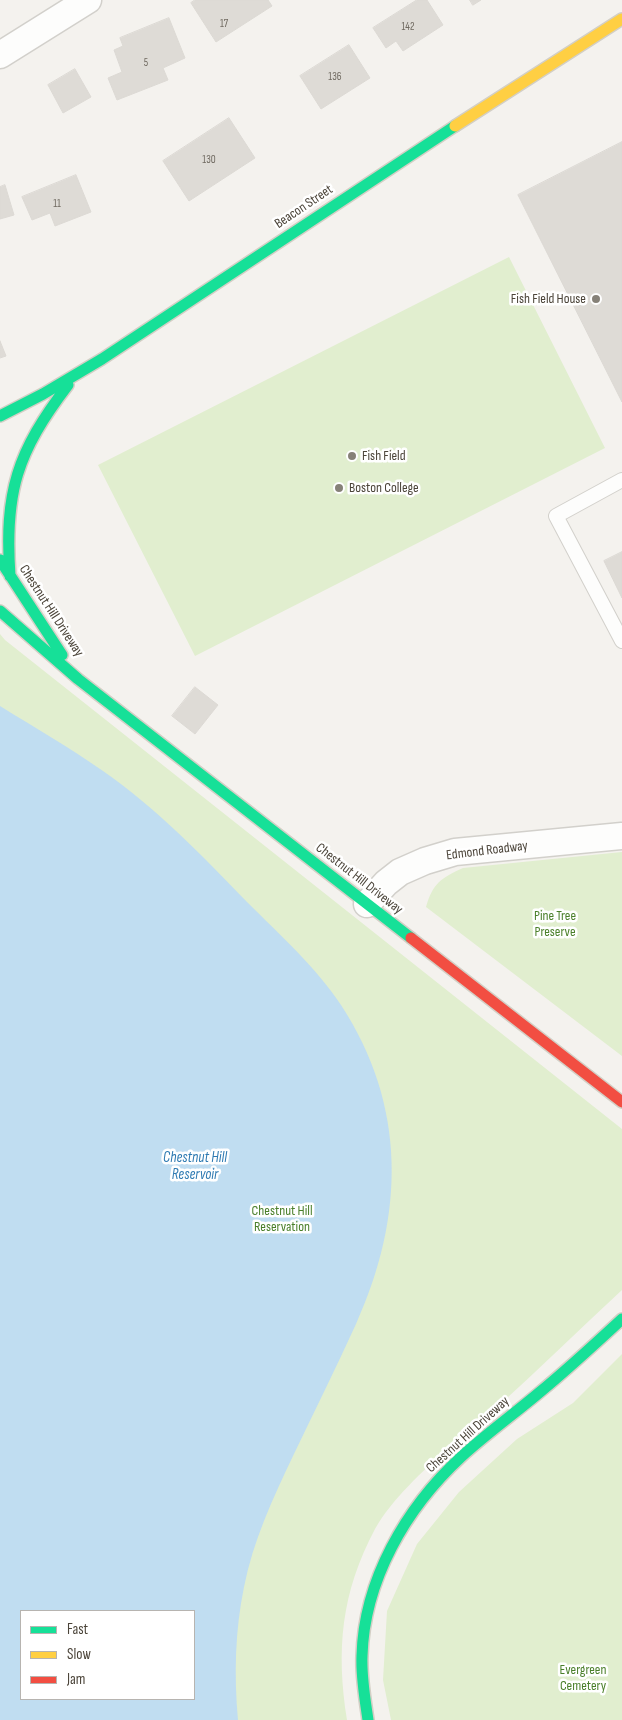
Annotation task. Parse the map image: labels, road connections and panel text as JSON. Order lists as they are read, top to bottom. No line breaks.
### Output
{"streets":{"main road":["Beacon Street","Chestnut Hill Driveway"],"street":["Edmond Roadway"]},"crossings":[["Chestnut Hill Driveway","Edmond Roadway"]],"water":["Chestnut Hill Reservoir"],"parks":["Pine Tree Preserve","Chestnut Hill Reservation","Evergreen Cemetery"],"places":["Fish Field House","Fish Field","Boston College"],"house_numbers":["17","142","5","136","130","11"],"legend":["Fast","Slow","Jam"]}
